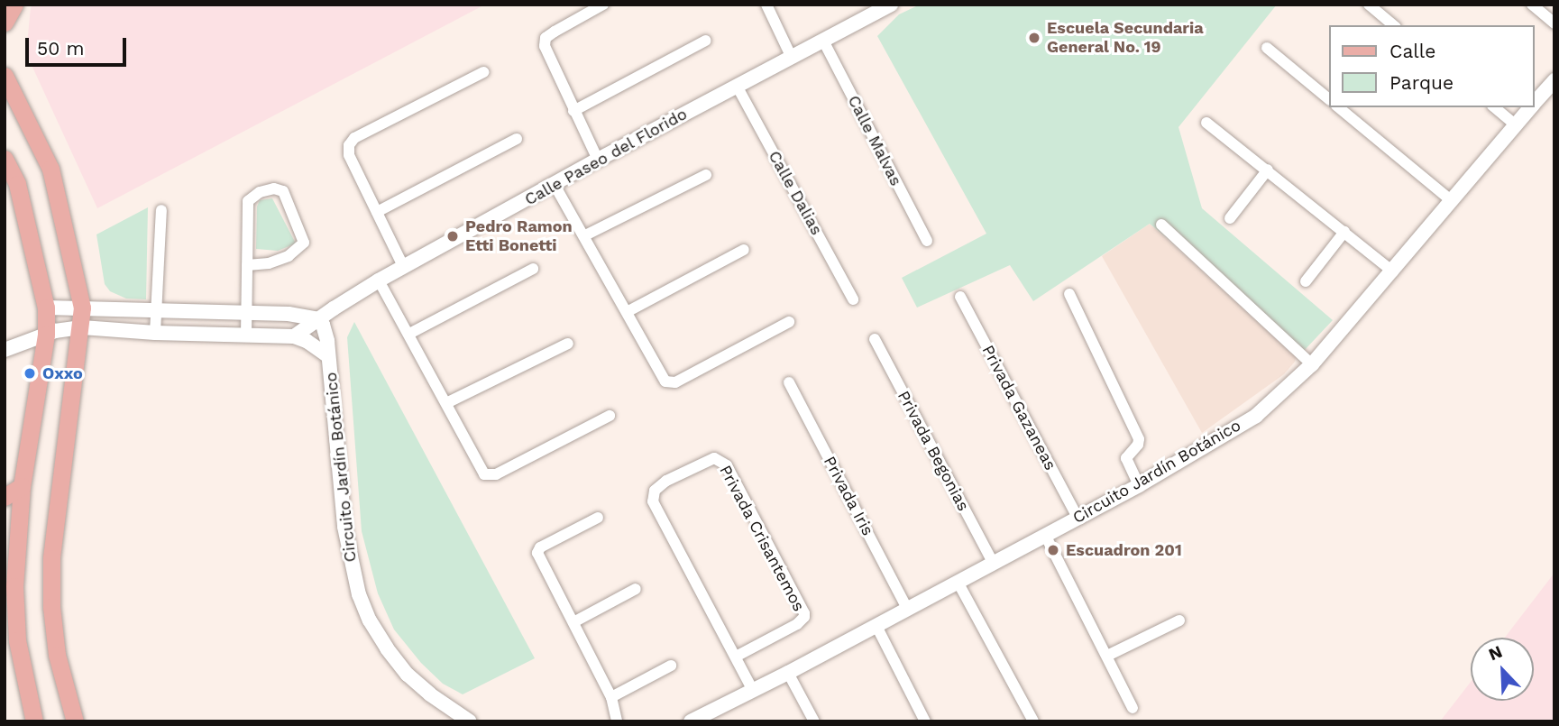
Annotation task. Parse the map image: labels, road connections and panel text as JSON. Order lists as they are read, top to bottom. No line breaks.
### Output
{"streets":{"street":["Calle Malvas","Calle Paseo del Florido","Calle Dalias","Privada Gazaneas","Privada Begonias","Circuito Jardín Botánico","Privada Iris","Privada Crisantemos"]},"crossings":[["Calle Malvas","Calle Paseo del Florido"],["Calle Paseo del Florido","Calle Dalias"],["Calle Paseo del Florido","Circuito Jardín Botánico"],["Privada Gazaneas","Circuito Jardín Botánico"],["Privada Begonias","Circuito Jardín Botánico"],["Circuito Jardín Botánico","Privada Iris"]],"places":["Escuela Secundaria General No. 19","Pedro Ramon Etti Bonetti","Oxxo","Escuadron 201"],"legend":["Calle","Parque"],"scale_bar":"50 m","north":"top left"}
